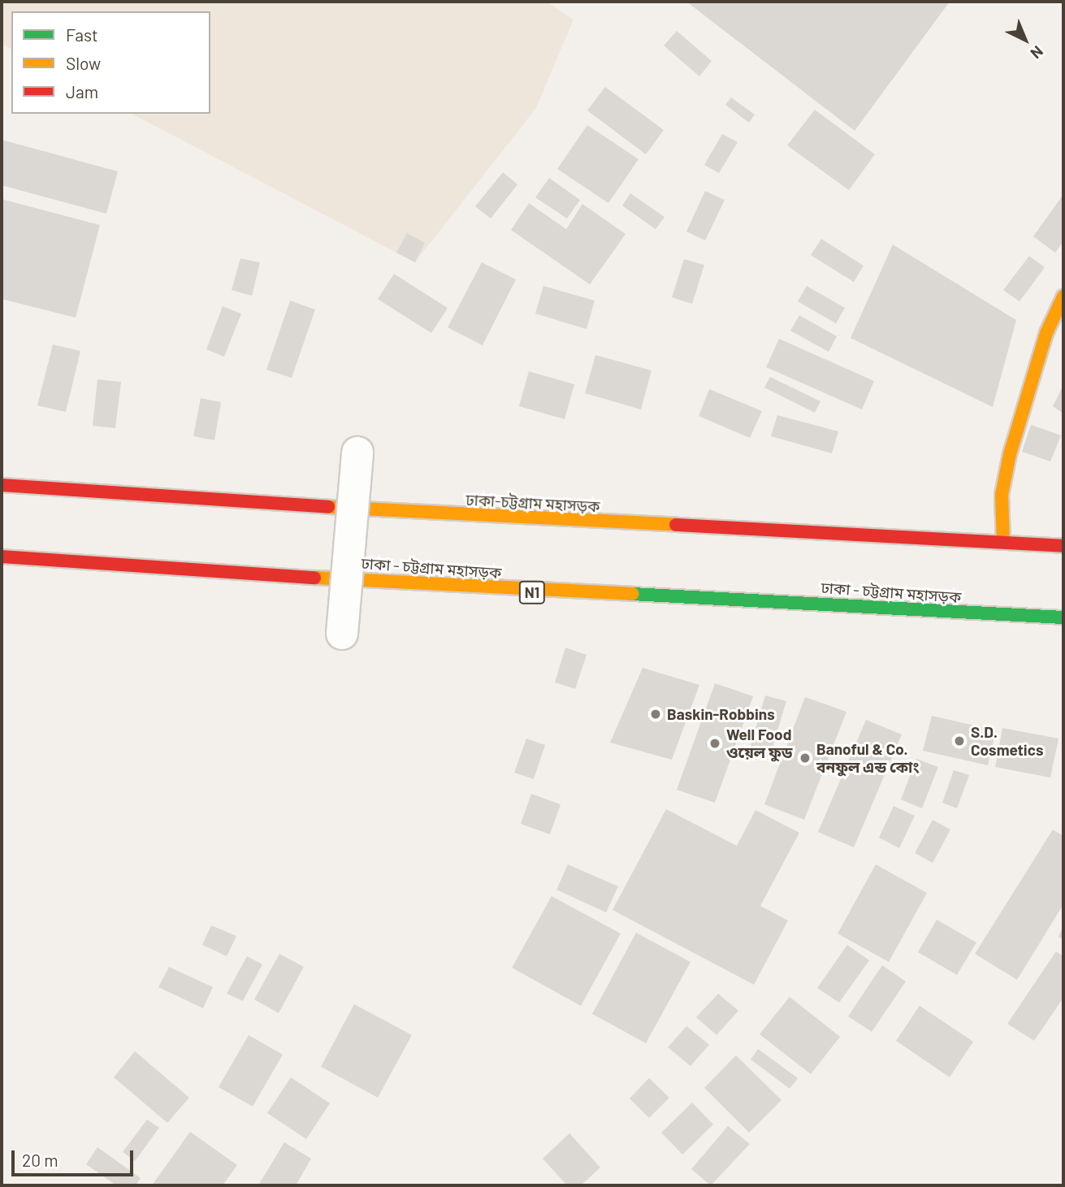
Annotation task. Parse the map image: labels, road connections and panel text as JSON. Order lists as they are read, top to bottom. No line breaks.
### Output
{"streets":{"main road":["ঢাকা-চট্টগ্রাম মহাসড়ক","ঢাকা - চট্টগ্রাম মহাসড়ক","N1"]},"places":["Baskin-Robbins","S.D. Cosmetics","Well Food ওয়েল ফুড","Banoful & Co. বনফুল এন্ড কোং"],"legend":["Fast","Slow","Jam"],"scale_bar":"20 m","north":"bottom right"}
